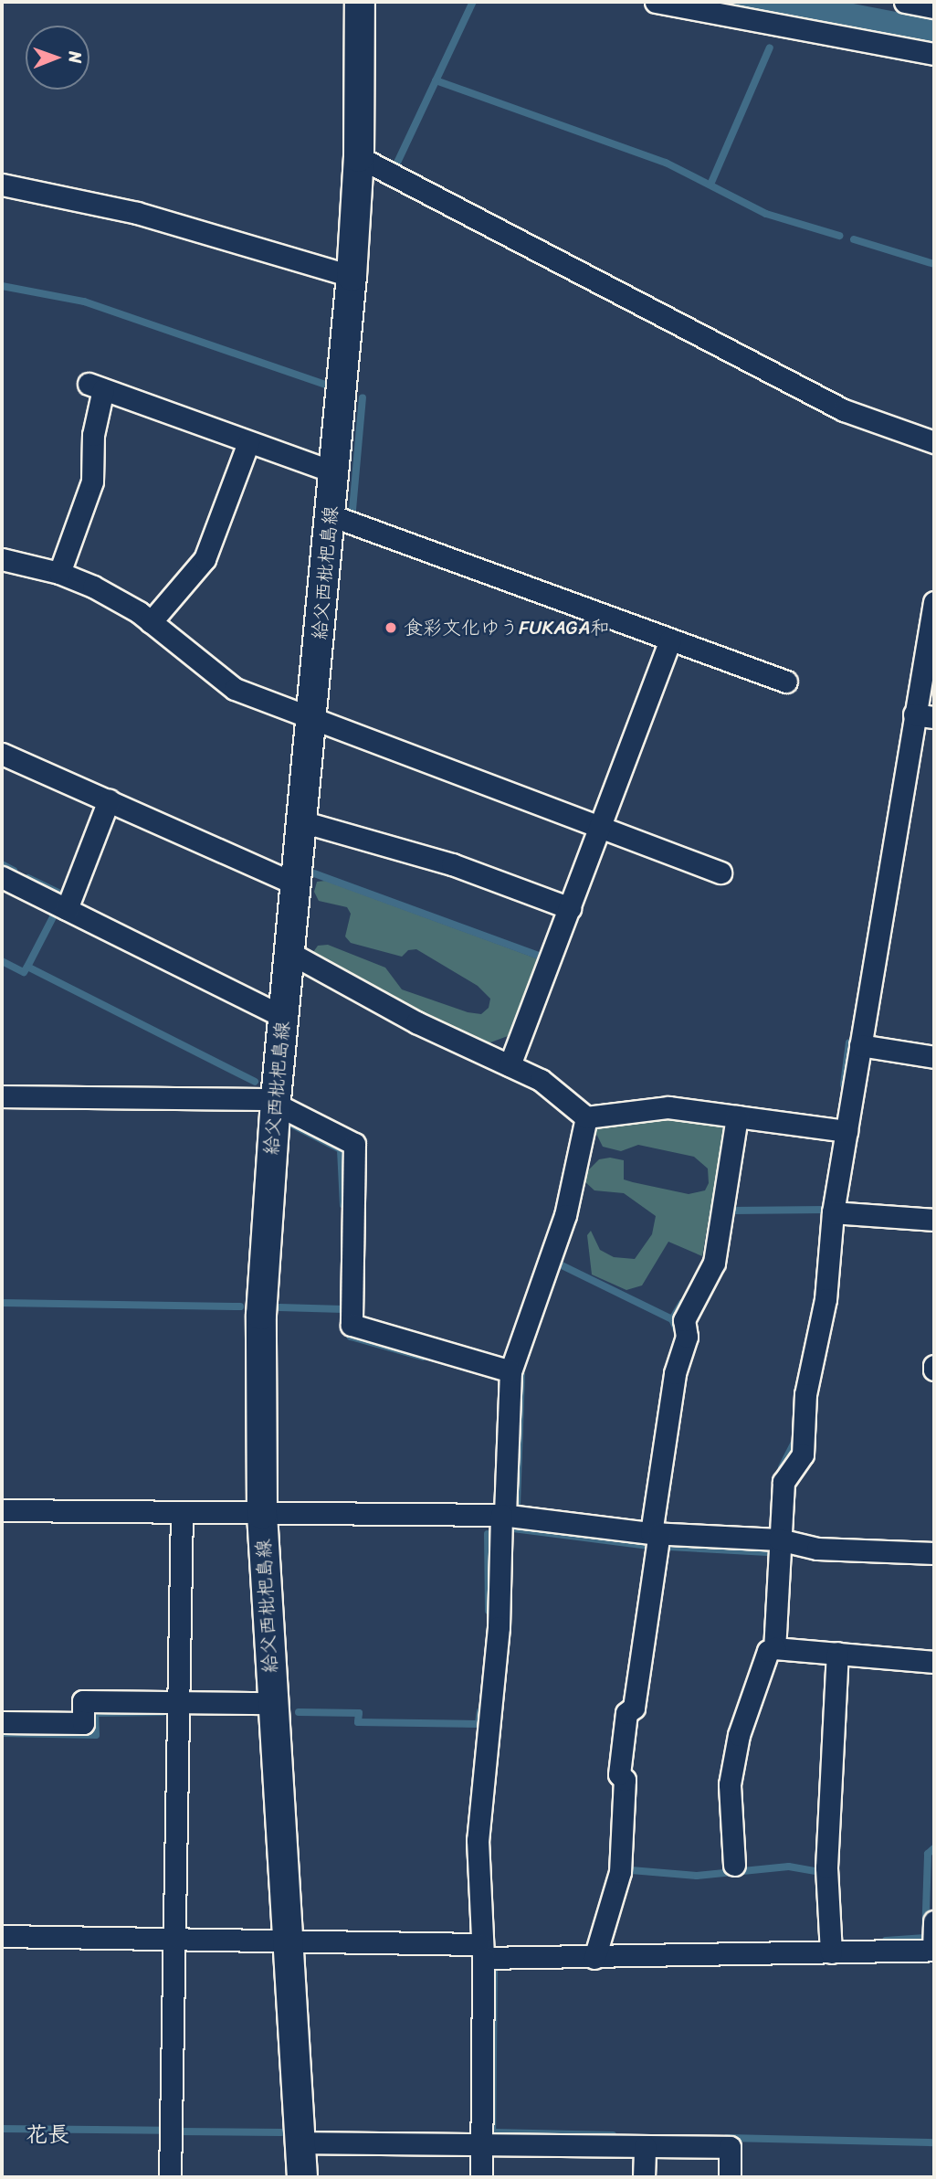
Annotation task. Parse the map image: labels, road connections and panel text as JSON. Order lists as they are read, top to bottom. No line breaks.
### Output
{"streets":{"main road":["給父西枇杷島線"]},"districts":["花長"],"places":["食彩文化ゆうFUKAGA和"],"north":"right"}
